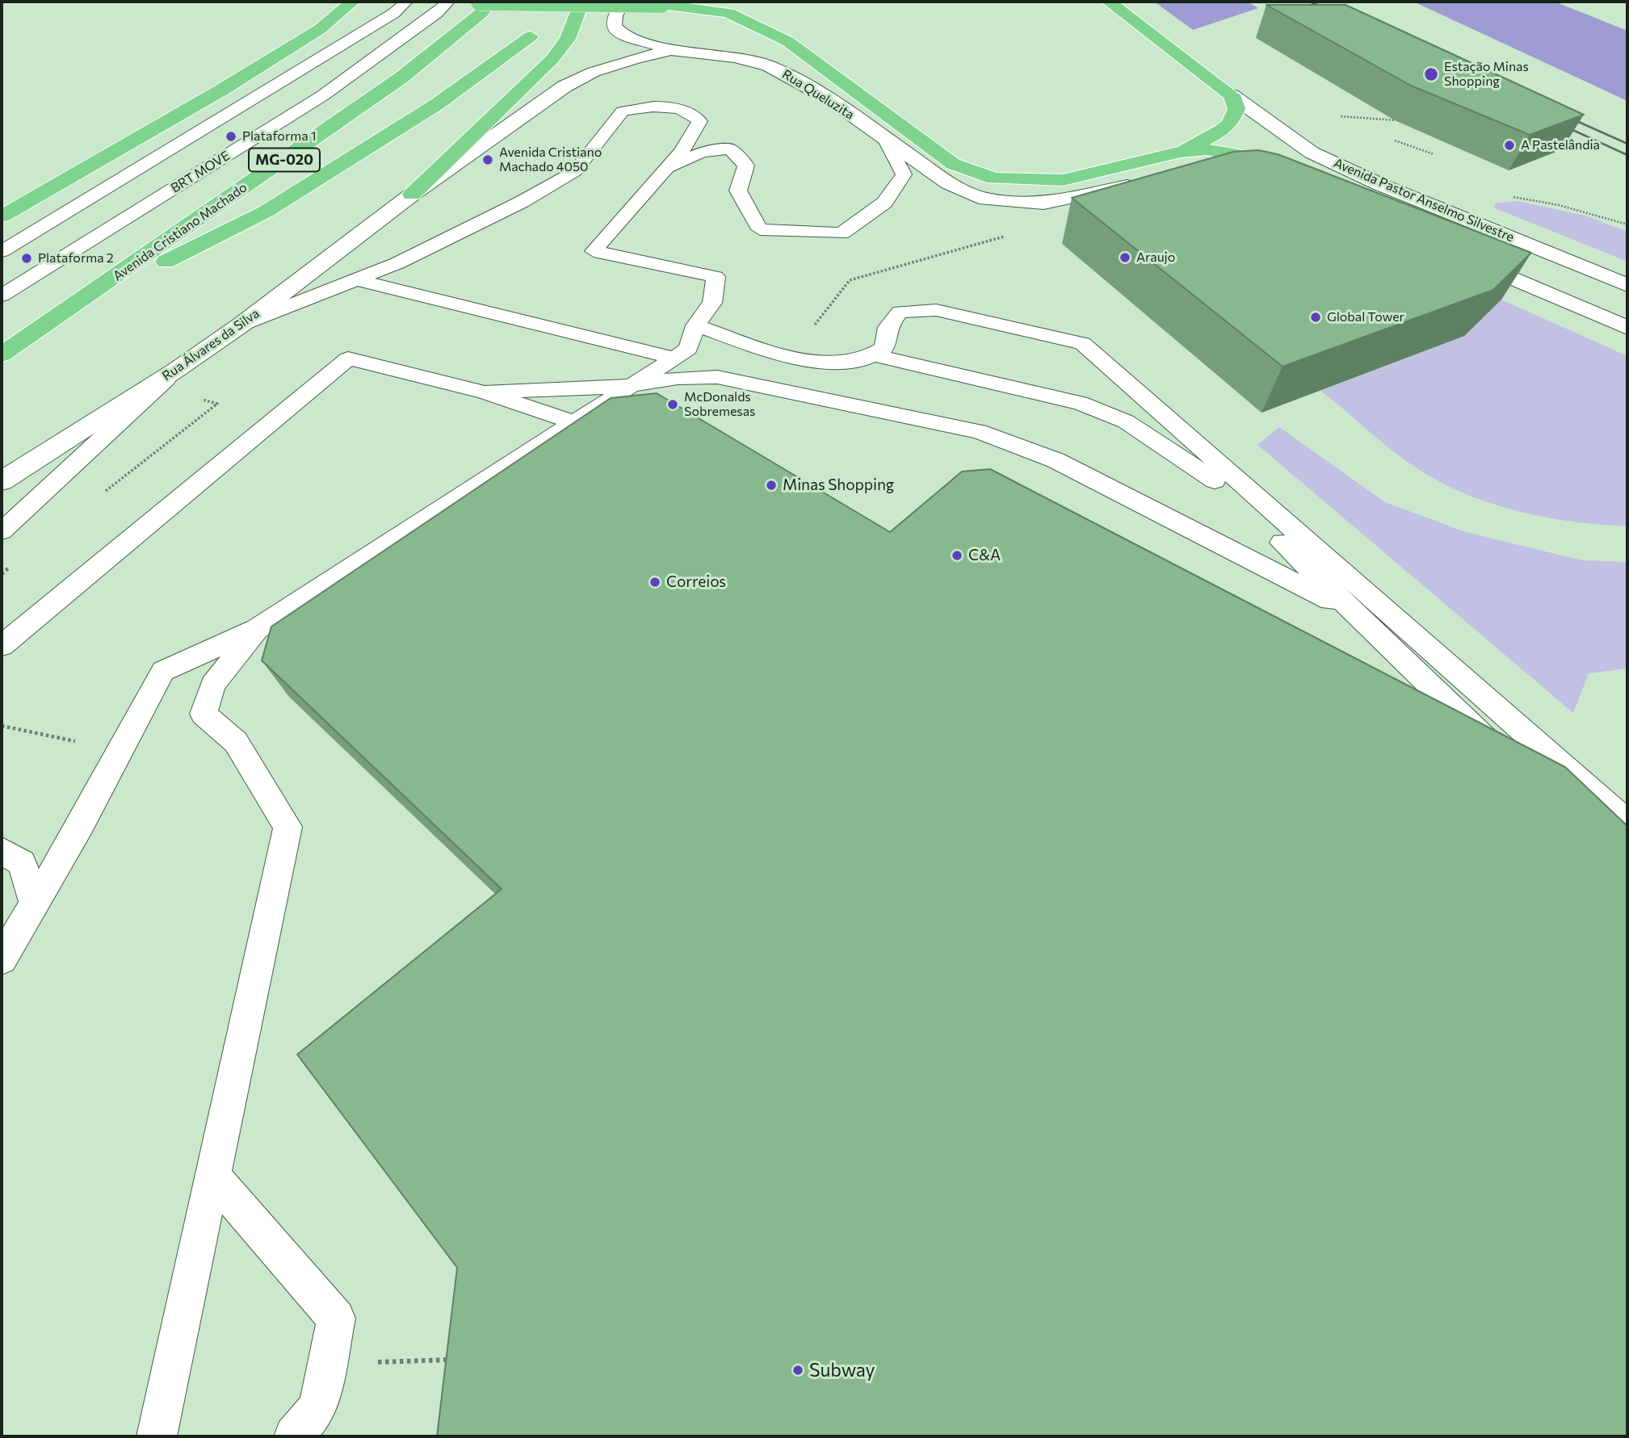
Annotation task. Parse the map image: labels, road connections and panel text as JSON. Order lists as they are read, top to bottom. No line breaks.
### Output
{"streets":{"highway":["MG-020","Avenida Cristiano Machado"],"main road":["Rua Queluzita","Avenida Pastor Anselmo Silvestre","Rua Álvares da Silva"],"lane":["BRT MOVE"]},"crossings":[["Rua Queluzita","Rua Álvares da Silva"]],"places":["Estação Minas Shopping","Plataforma 1","A Pastelândia","Avenida Cristiano Machado 4050","Araujo","Plataforma 2","Global Tower","McDonalds Sobremesas","Minas Shopping","C&A","Correios","Subway"]}
